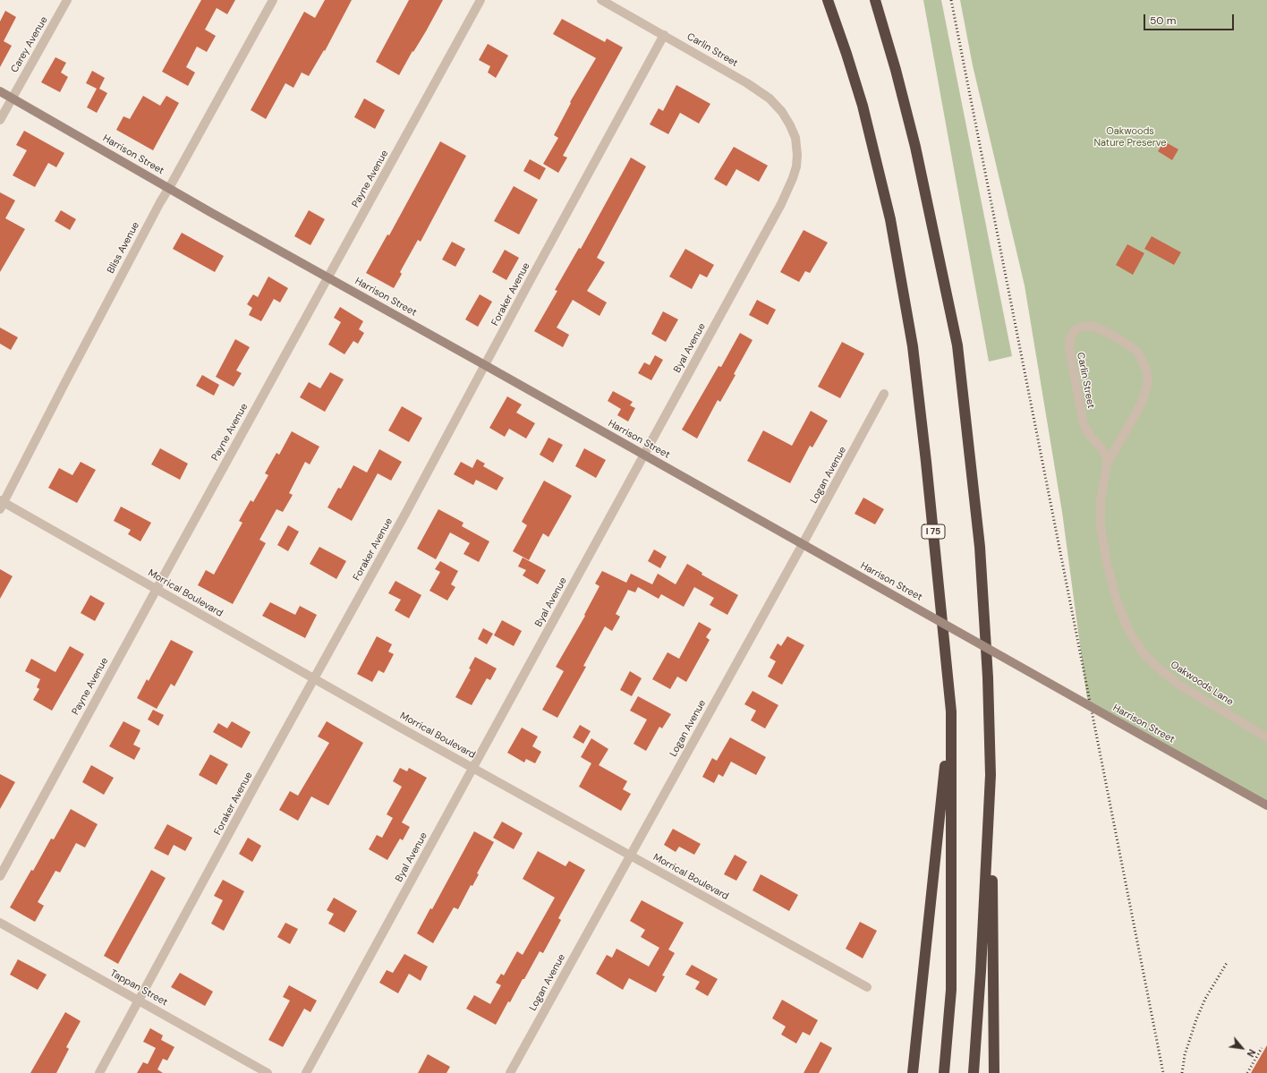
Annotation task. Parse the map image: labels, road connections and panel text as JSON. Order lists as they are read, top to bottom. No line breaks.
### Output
{"streets":{"highway":["I 75"],"street":["Carey Avenue","Carlin Street","Harrison Street","Payne Avenue","Bliss Avenue","Foraker Avenue","Byal Avenue","Logan Avenue","Morrical Boulevard","Oakwoods Lane","Tappan Street"]},"crossings":[["Carey Avenue","Harrison Street"],["Carlin Street","Foraker Avenue"],["Carlin Street","Byal Avenue"],["Carlin Street","Oakwoods Lane"],["Harrison Street","Payne Avenue"],["Harrison Street","Bliss Avenue"],["Harrison Street","Foraker Avenue"],["Harrison Street","Byal Avenue"],["Harrison Street","Logan Avenue"],["Payne Avenue","Morrical Boulevard"],["Bliss Avenue","Morrical Boulevard"],["Foraker Avenue","Morrical Boulevard"],["Foraker Avenue","Tappan Street"],["Byal Avenue","Morrical Boulevard"],["Logan Avenue","Morrical Boulevard"]],"parks":["Oakwoods Nature Preserve"],"scale_bar":"50 m","north":"bottom right"}
